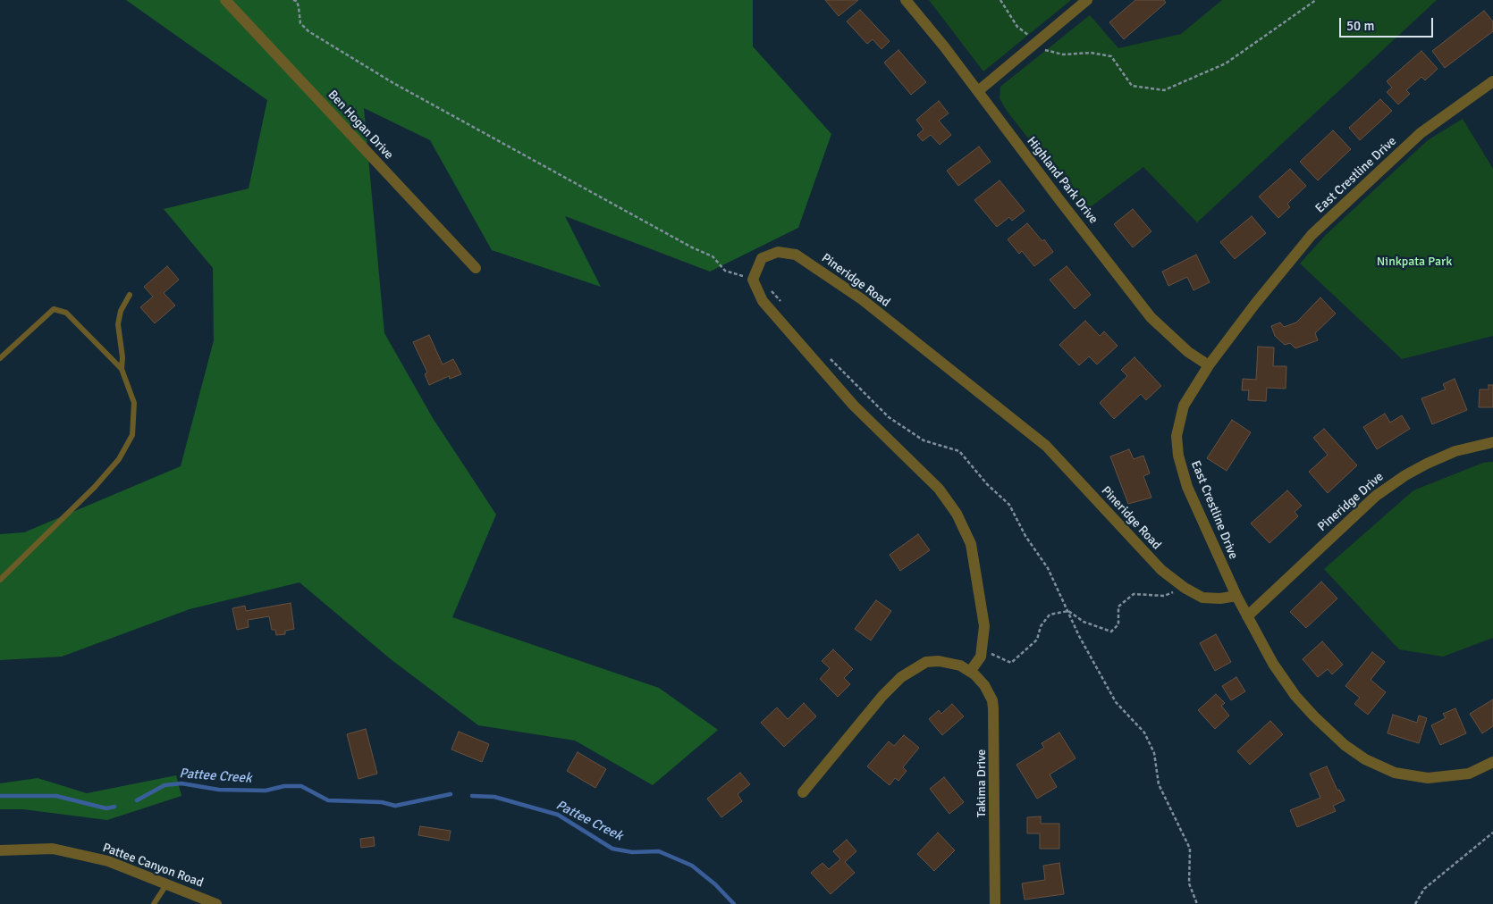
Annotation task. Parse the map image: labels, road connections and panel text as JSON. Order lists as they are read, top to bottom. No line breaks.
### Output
{"streets":{"street":["Ben Hogan Drive","East Crestline Drive","Highland Park Drive","Pineridge Road","Pineridge Drive","Takima Drive","Pattee Canyon Road"]},"crossings":[["East Crestline Drive","Highland Park Drive"],["East Crestline Drive","Pineridge Road"],["East Crestline Drive","Pineridge Drive"]],"water":["Pattee Creek"],"parks":["Ninkpata Park"],"scale_bar":"50 m"}
